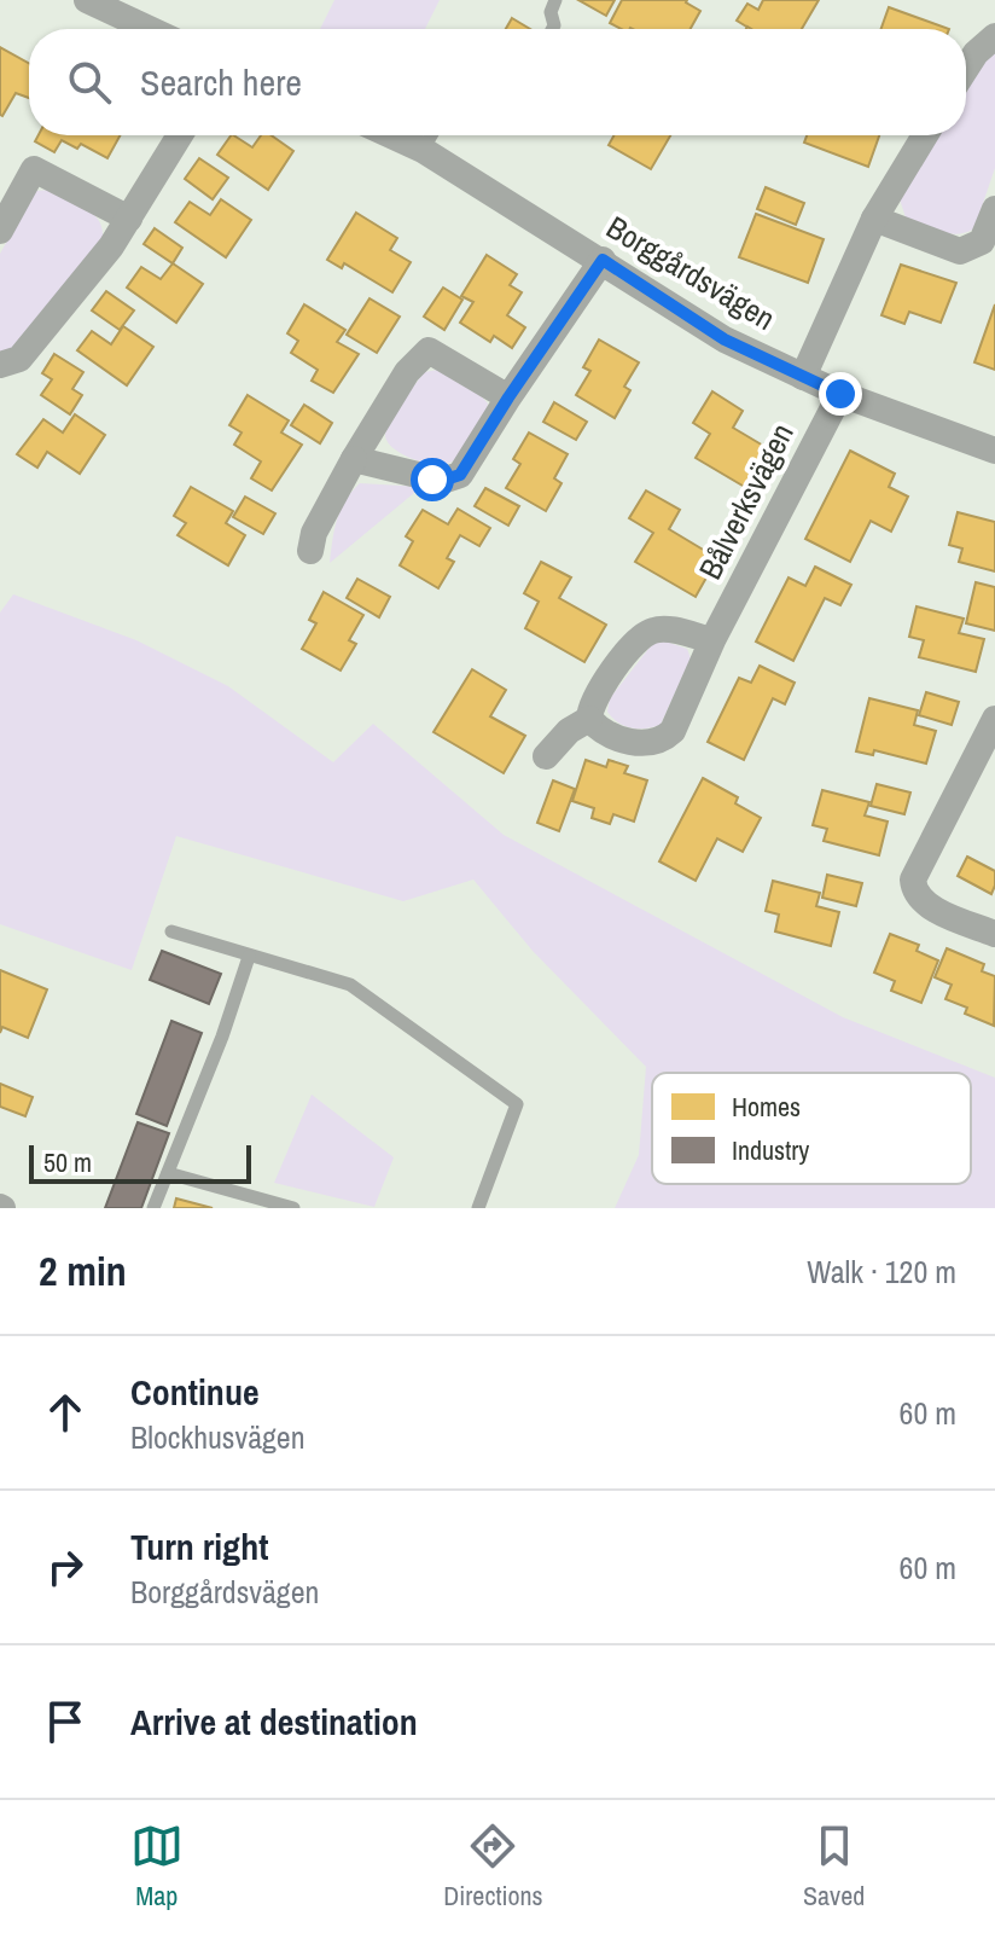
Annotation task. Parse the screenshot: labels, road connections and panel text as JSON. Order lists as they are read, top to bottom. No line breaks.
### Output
{"streets":{"street":["Borggårdsvägen","Bålverksvägen"]},"crossings":[["Borggårdsvägen","Bålverksvägen"]],"legend":["Homes","Industry"],"scale_bar":"50 m","page":{"search":"Search here","scale":"50 m","heading":["2 min","Walk · 120 m"],"list":[["Continue","Blockhusvägen","60 m"],["Turn right","Borggårdsvägen","60 m"],"Arrive at destination"],"nav":["Map","Directions","Saved"]}}
